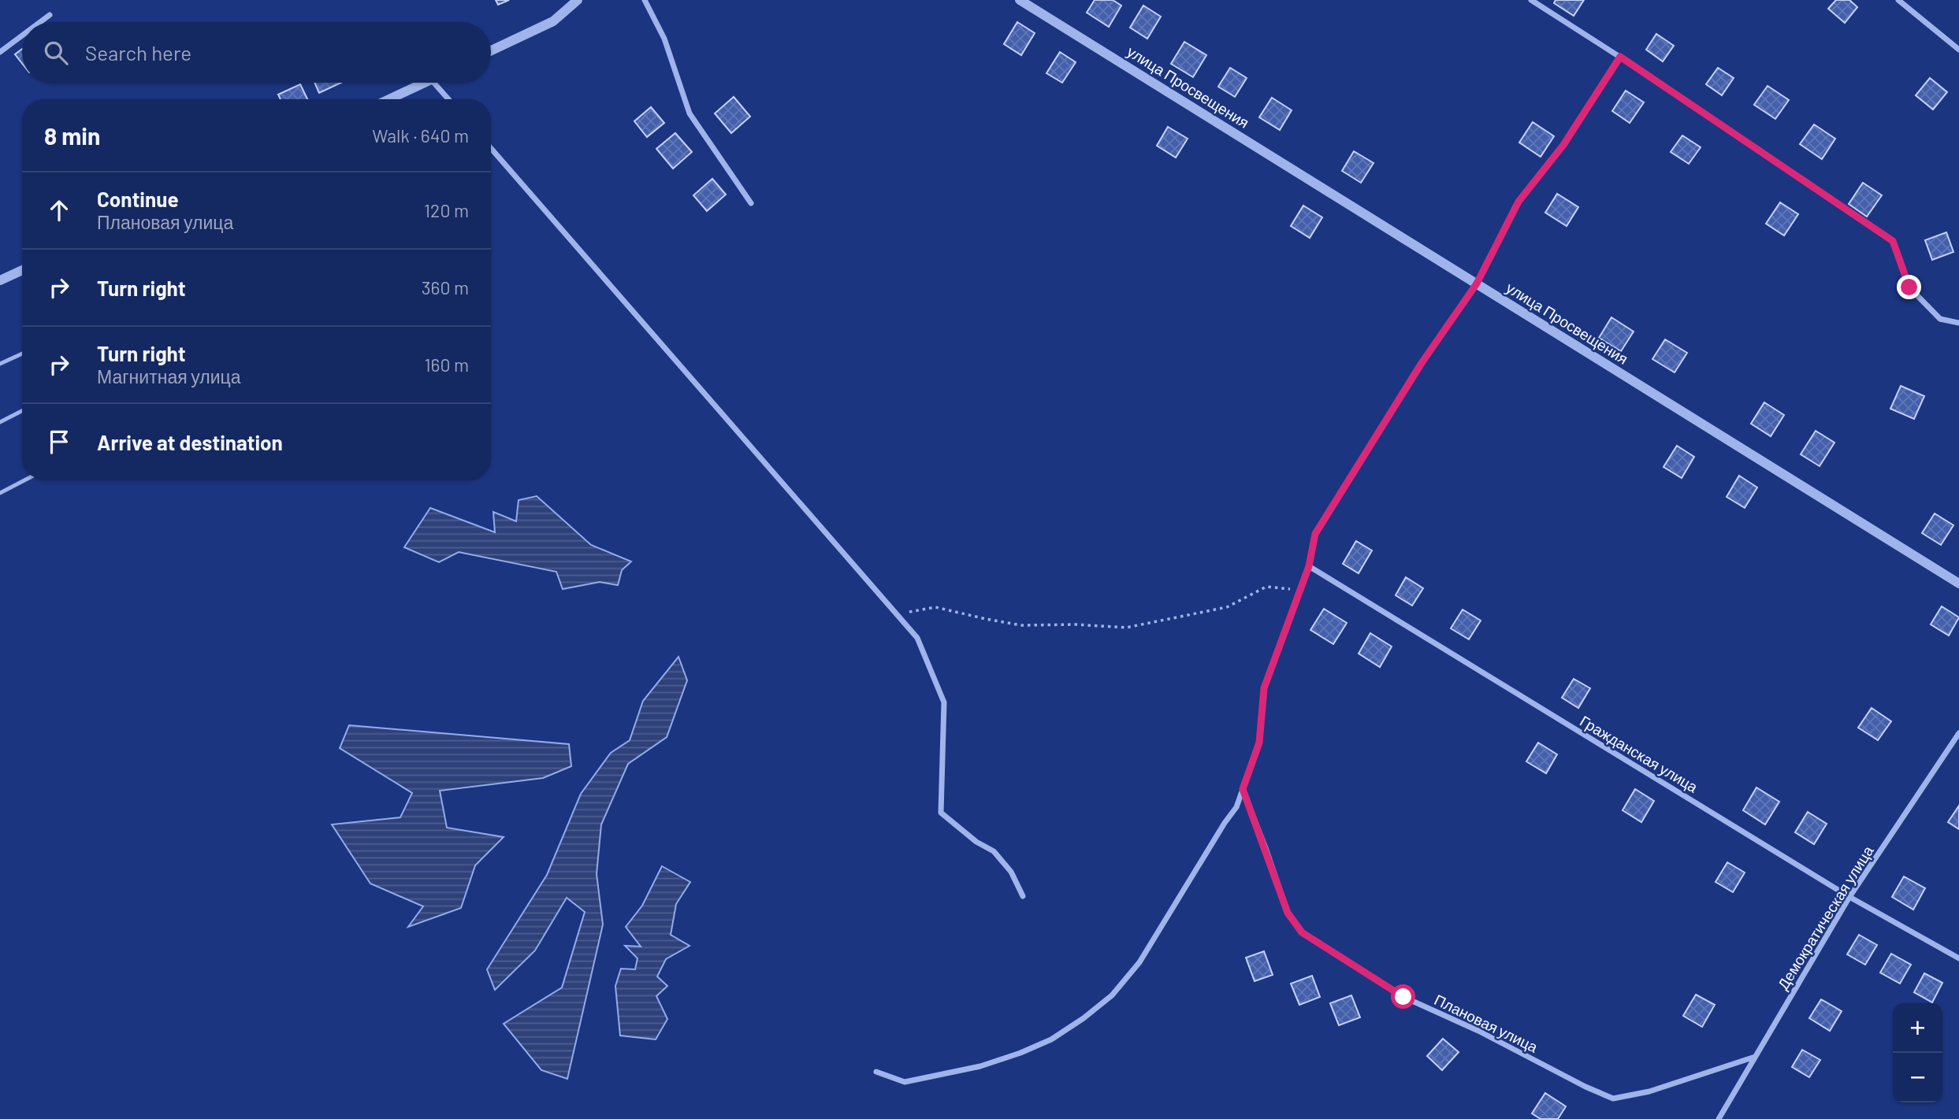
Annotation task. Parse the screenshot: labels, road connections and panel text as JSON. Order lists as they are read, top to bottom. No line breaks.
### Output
{"streets":{"street":["улица Просвещения","Гражданская улица","Демократическая улица","Плановая улица"]},"crossings":[["Гражданская улица","Демократическая улица"],["Демократическая улица","Плановая улица"]],"page":{"search":"Search here","heading":["8 min","Walk · 640 m"],"list":[["Continue","Плановая улица","120 m"],["Turn right","360 m"],["Turn right","Магнитная улица","160 m"],"Arrive at destination"],"map_buttons":["+","−"]}}
